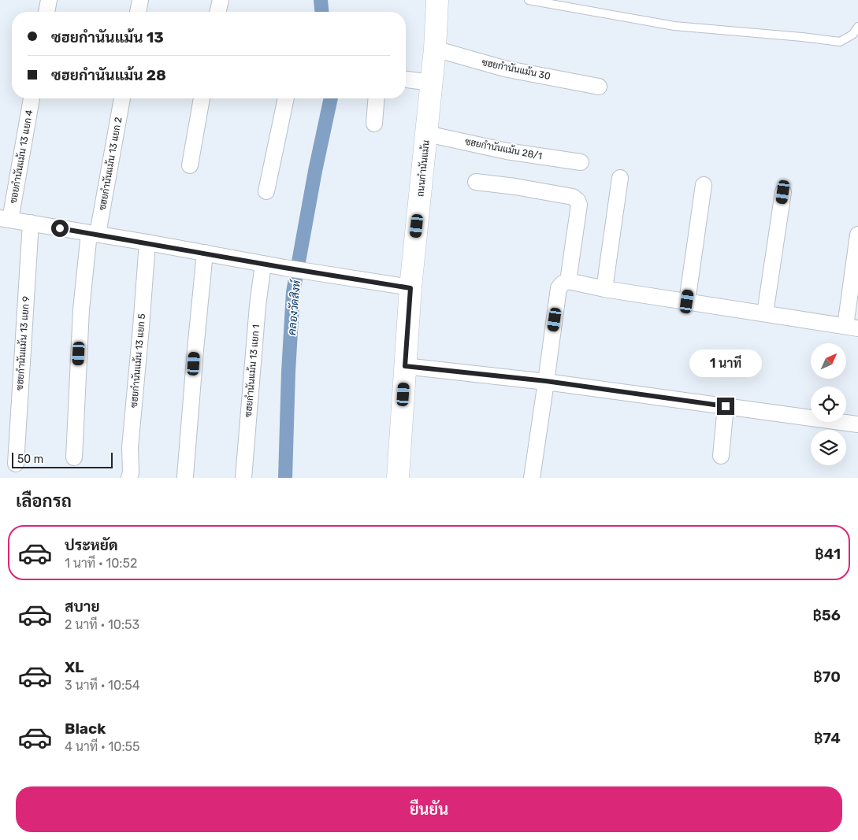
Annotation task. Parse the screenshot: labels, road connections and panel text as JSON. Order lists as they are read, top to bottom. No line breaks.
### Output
{"streets":{"street":["ซฮยกำนันแม้น 30","ซฮยกำนันแม้น 28/1","ซอยกำนันแม้น 13 แยก 4","ซฮยกำนันแม้น 13 แยก 2","ถนนกำนันแม้น","ซฮยกำนันแม้น 13 แยก 9","ซฮยกำนันแม้น 13 แยก 5","ซฮยกำนันแม้น 13 แยก 1"]},"crossings":[["ซฮยกำนันแม้น 30","ถนนกำนันแม้น"],["ซฮยกำนันแม้น 28/1","ถนนกำนันแม้น"]],"water":["คลองวัดสิงห์"],"scale_bar":"50 m","north":"top right","page":{"banner":["ซฮยกำนันแม้น 13","ซฮยกำนันแม้น 28"],"bubble":"1 นาที","scale":"50 m","heading":"เลือกรถ","list":[{"name":"ประหยัด","note":"1 นาที · 10:52","value":"฿41"},{"name":"สบาย","note":"2 นาที · 10:53","value":"฿56"},{"name":"XL","note":"3 นาที · 10:54","value":"฿70"},{"name":"Black","note":"4 นาที · 10:55","value":"฿74"}],"buttons":"ยืนยัน"}}
